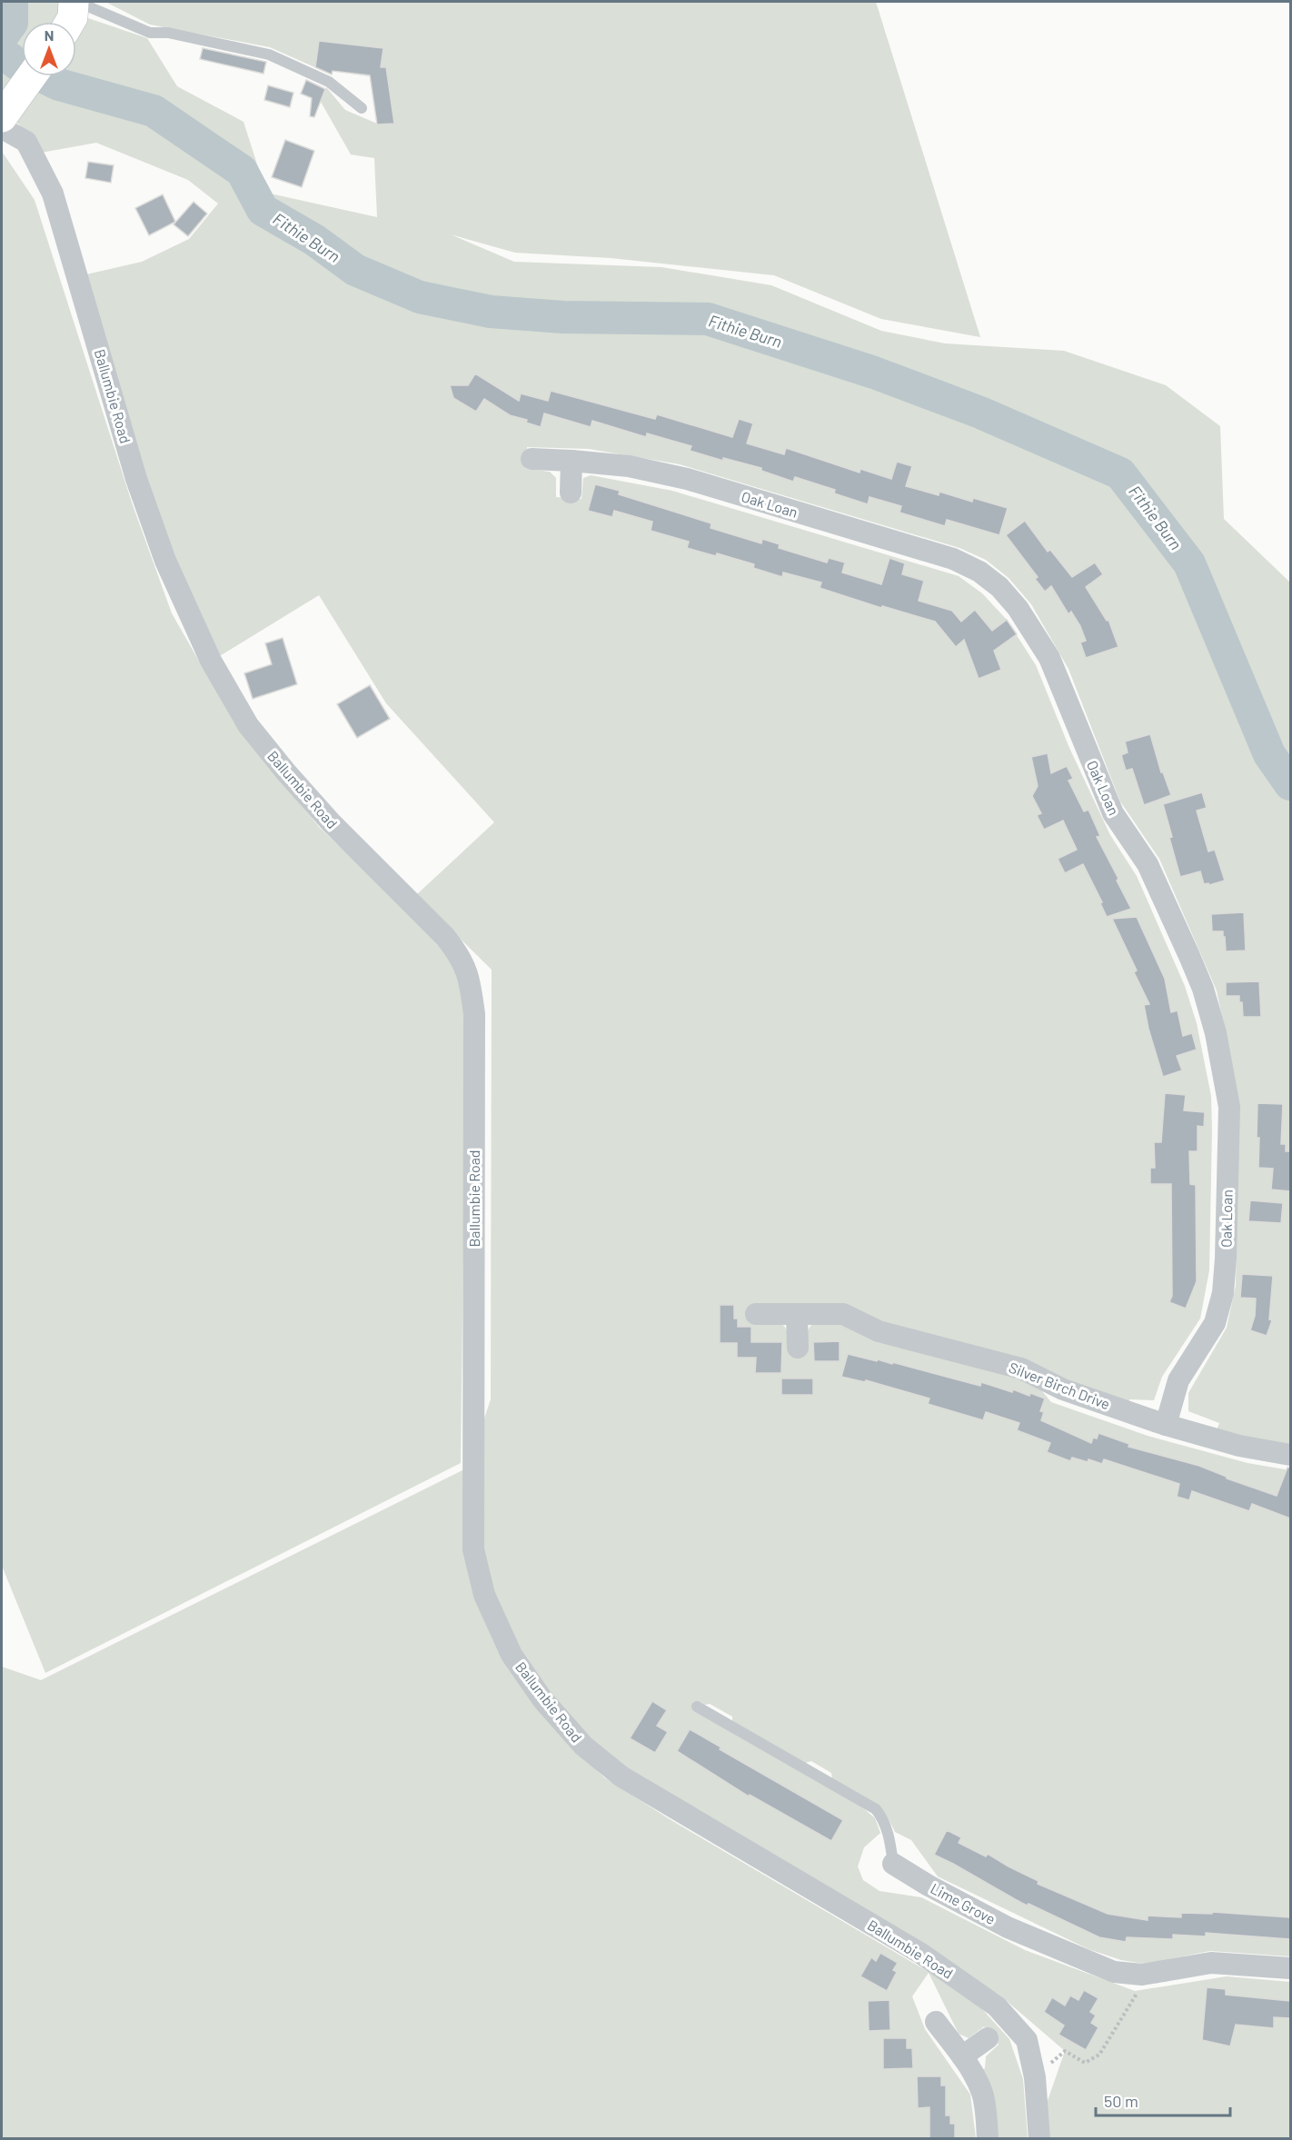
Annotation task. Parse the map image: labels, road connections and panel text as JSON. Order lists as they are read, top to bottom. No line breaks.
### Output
{"streets":{"street":["Ballumbie Road","Oak Loan","Silver Birch Drive","Lime Grove"]},"crossings":[["Oak Loan","Silver Birch Drive"]],"water":["Fithie Burn"],"scale_bar":"50 m","north":"top"}
